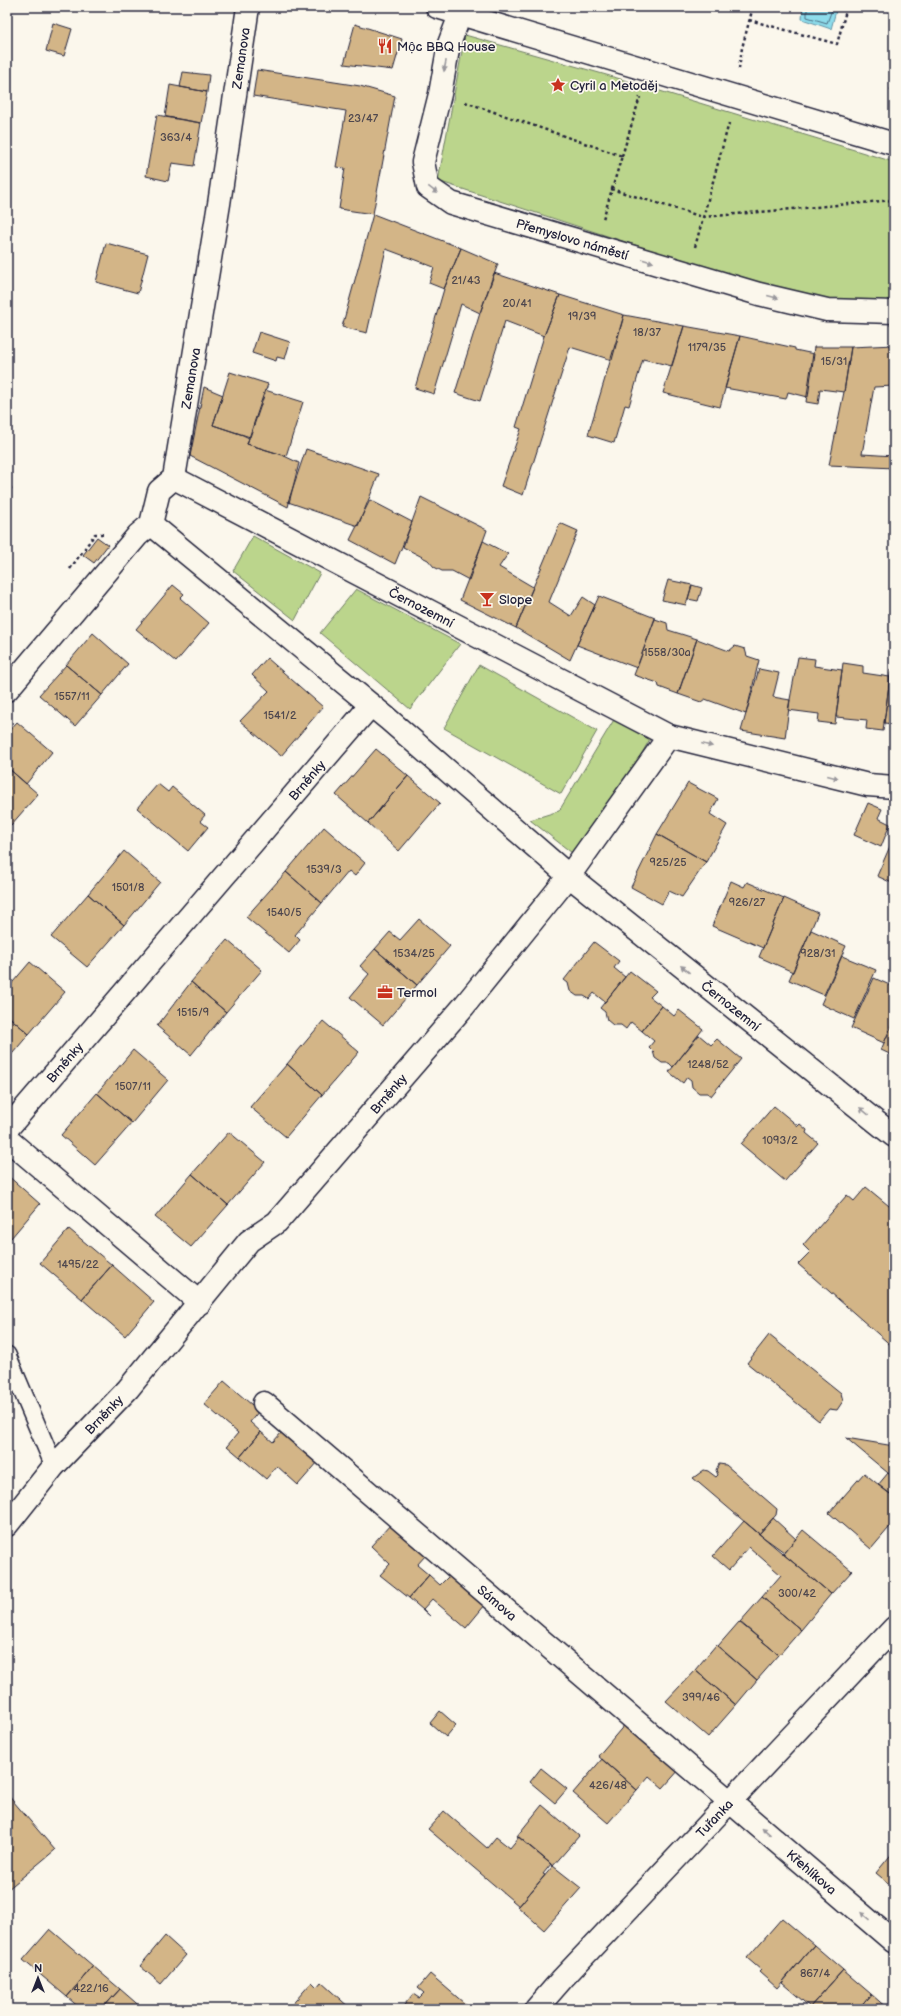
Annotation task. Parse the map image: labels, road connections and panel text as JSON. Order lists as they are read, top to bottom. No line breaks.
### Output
{"streets":{"street":["Zemanova","Přemyslovo náměstí","Černozemní","Brněnky","Sámova","Tuřanka","Křehlíkova"]},"crossings":[["Zemanova","Černozemní"],["Černozemní","Brněnky"],["Sámova","Tuřanka"],["Sámova","Křehlíkova"],["Tuřanka","Křehlíkova"]],"one_way":["Křehlíkova"],"places":{"restaurant":["Mộc BBQ House"],"place":["Cyril a Metoděj"],"bar":["Slope"],"office":["Termol"]},"house_numbers":["23/47","363/4","21/43","20/41","19/39","18/37","1179/35","15/31","1558/30a","1557/11","1541/2","925/25","1539/3","1501/8","926/27","1540/5","1534/25","928/31","1515/9","1248/52","1507/11","1093/2","1495/22","300/42","399/46","426/48","867/4","422/16"],"north":"top"}
